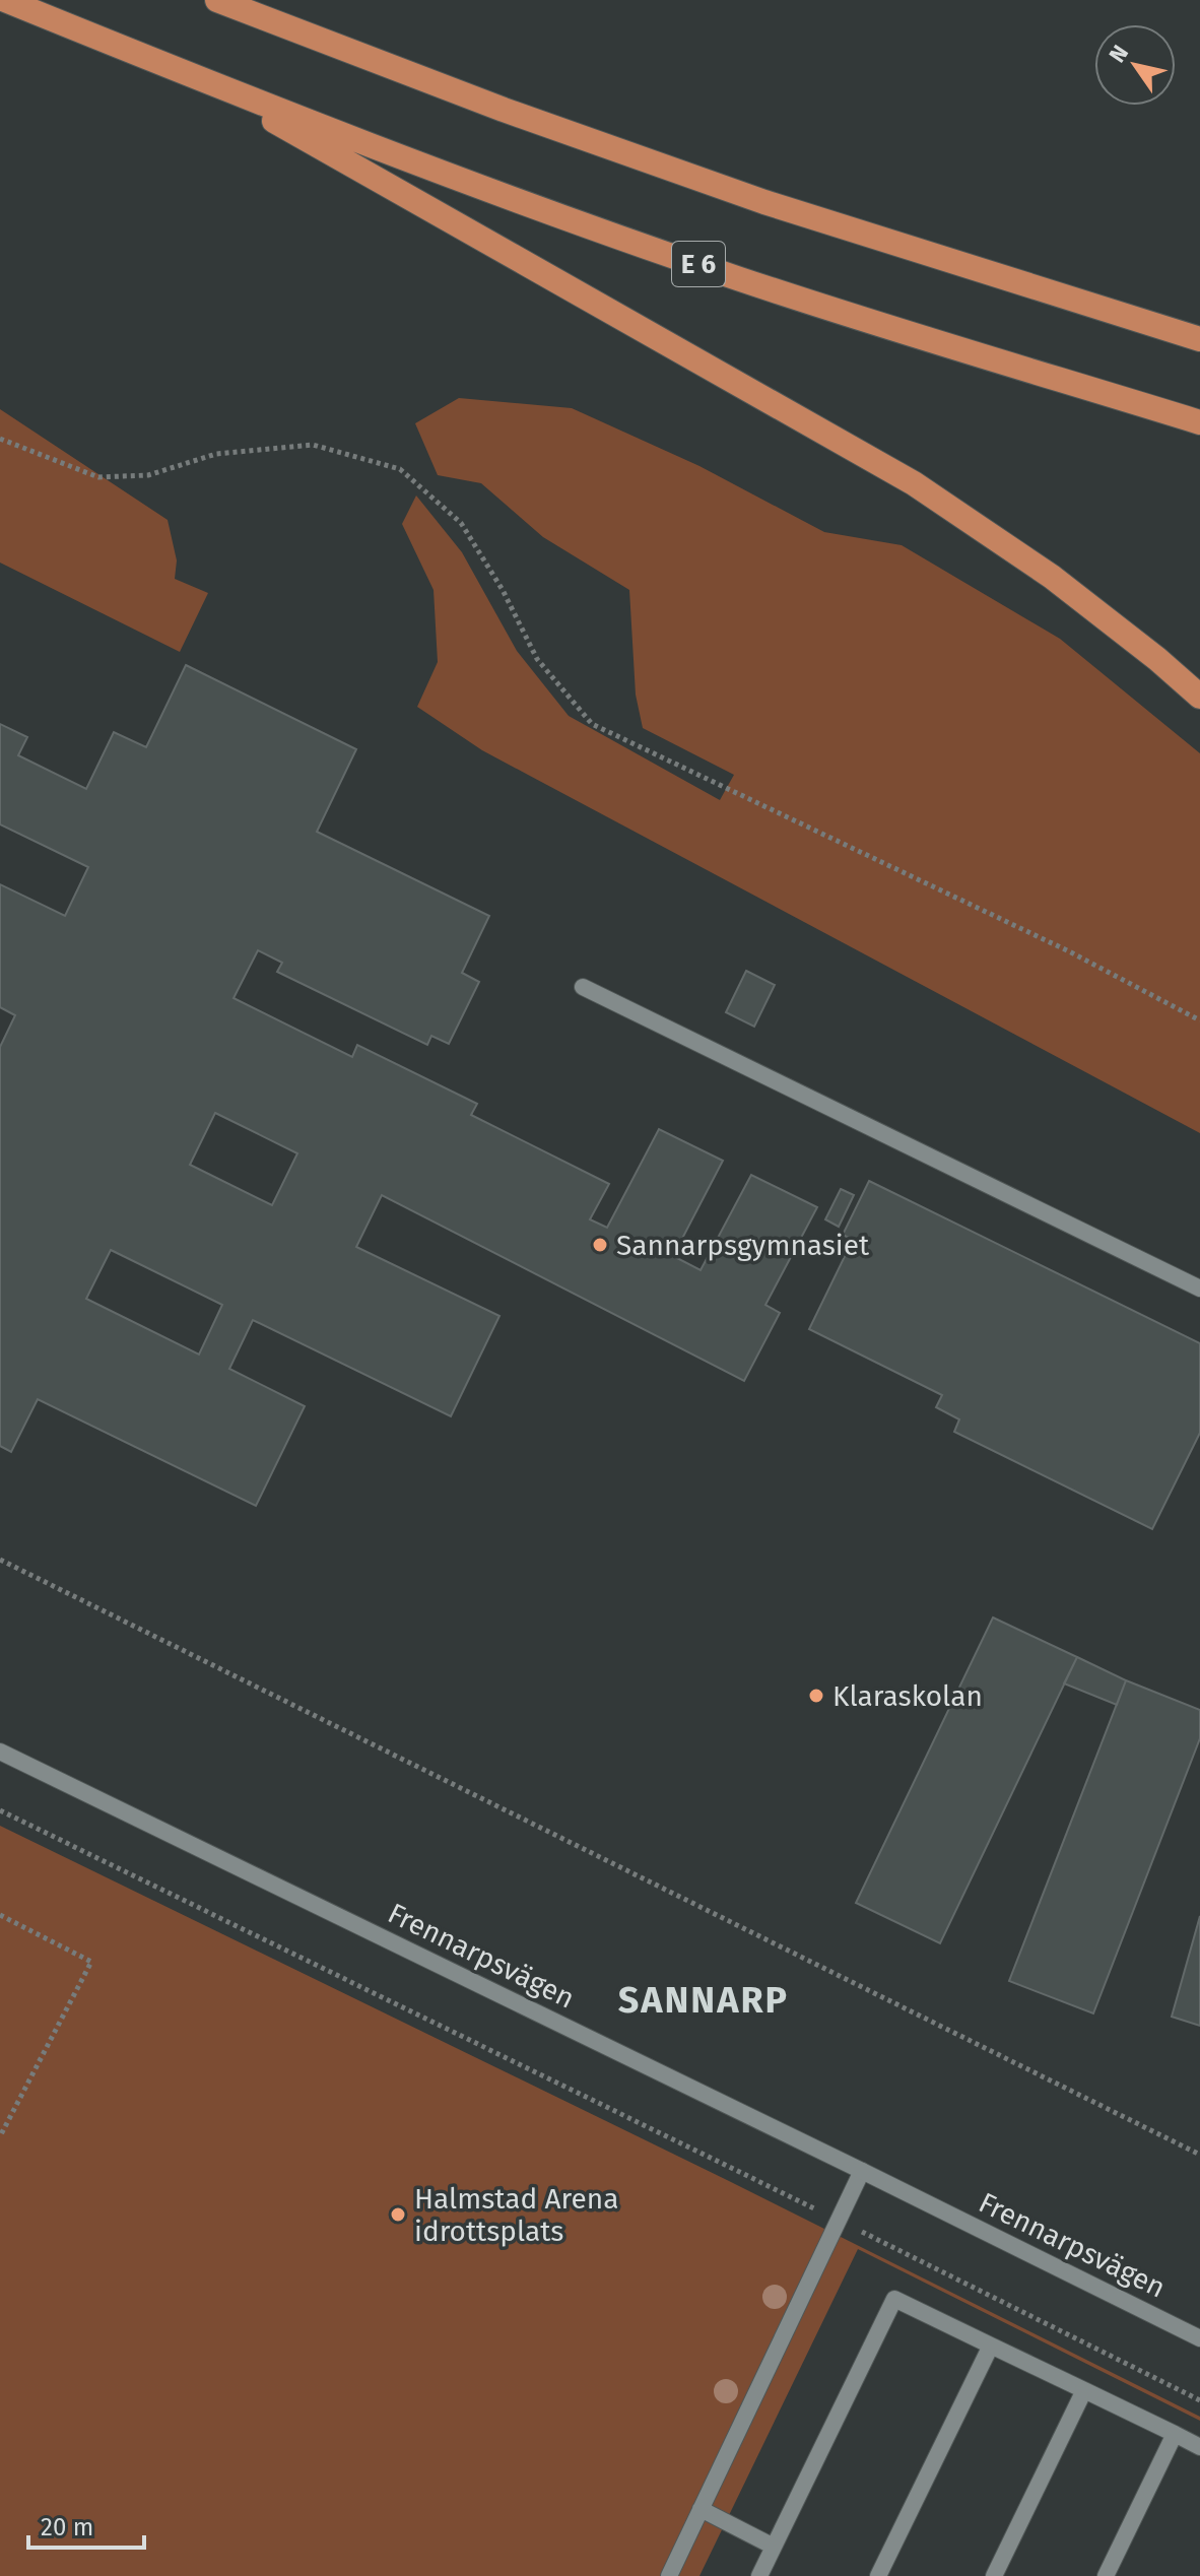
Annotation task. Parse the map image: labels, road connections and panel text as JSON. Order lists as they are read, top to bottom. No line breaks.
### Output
{"streets":{"highway":["E 6"],"street":["Frennarpsvägen"]},"districts":["SANNARP"],"places":["Sannarpsgymnasiet","Klaraskolan","Halmstad Arena idrottsplats"],"scale_bar":"20 m","north":"top left"}
